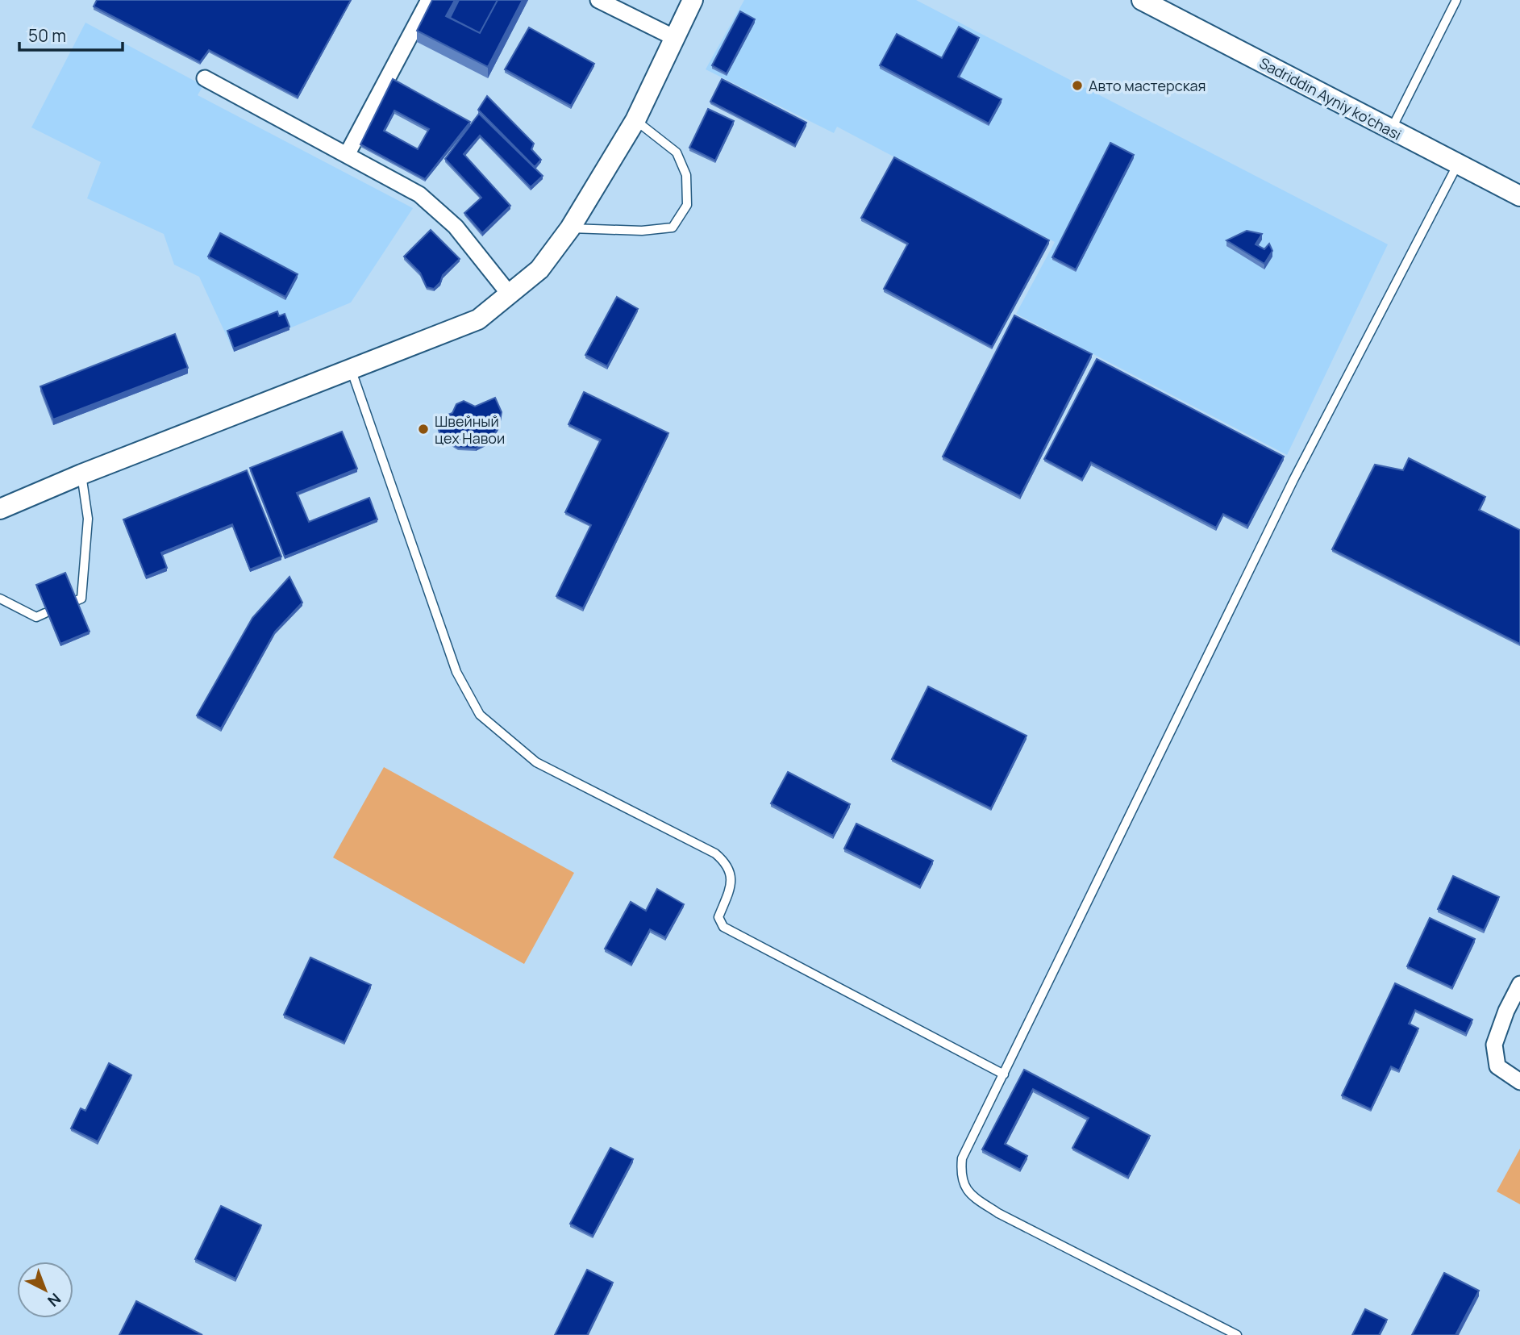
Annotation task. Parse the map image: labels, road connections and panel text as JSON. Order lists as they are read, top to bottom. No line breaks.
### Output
{"streets":{"street":["Sadriddin Ayniy ko'chasi"]},"places":["Авто мастерская","Швейный цех Навои"],"scale_bar":"50 m","north":"bottom right"}
